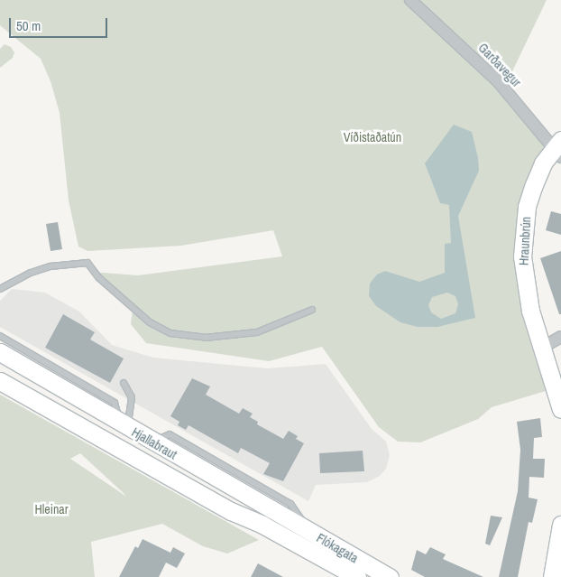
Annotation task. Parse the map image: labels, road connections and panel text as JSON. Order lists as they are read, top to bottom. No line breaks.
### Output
{"streets":{"main road":["Hraunbrún","Hjallabraut","Flókagata"],"street":["Garðavegur"]},"crossings":[["Garðavegur","Hraunbrún"],["Hjallabraut","Flókagata"]],"parks":["Víðistaðatún","Hleinar"],"scale_bar":"50 m"}
